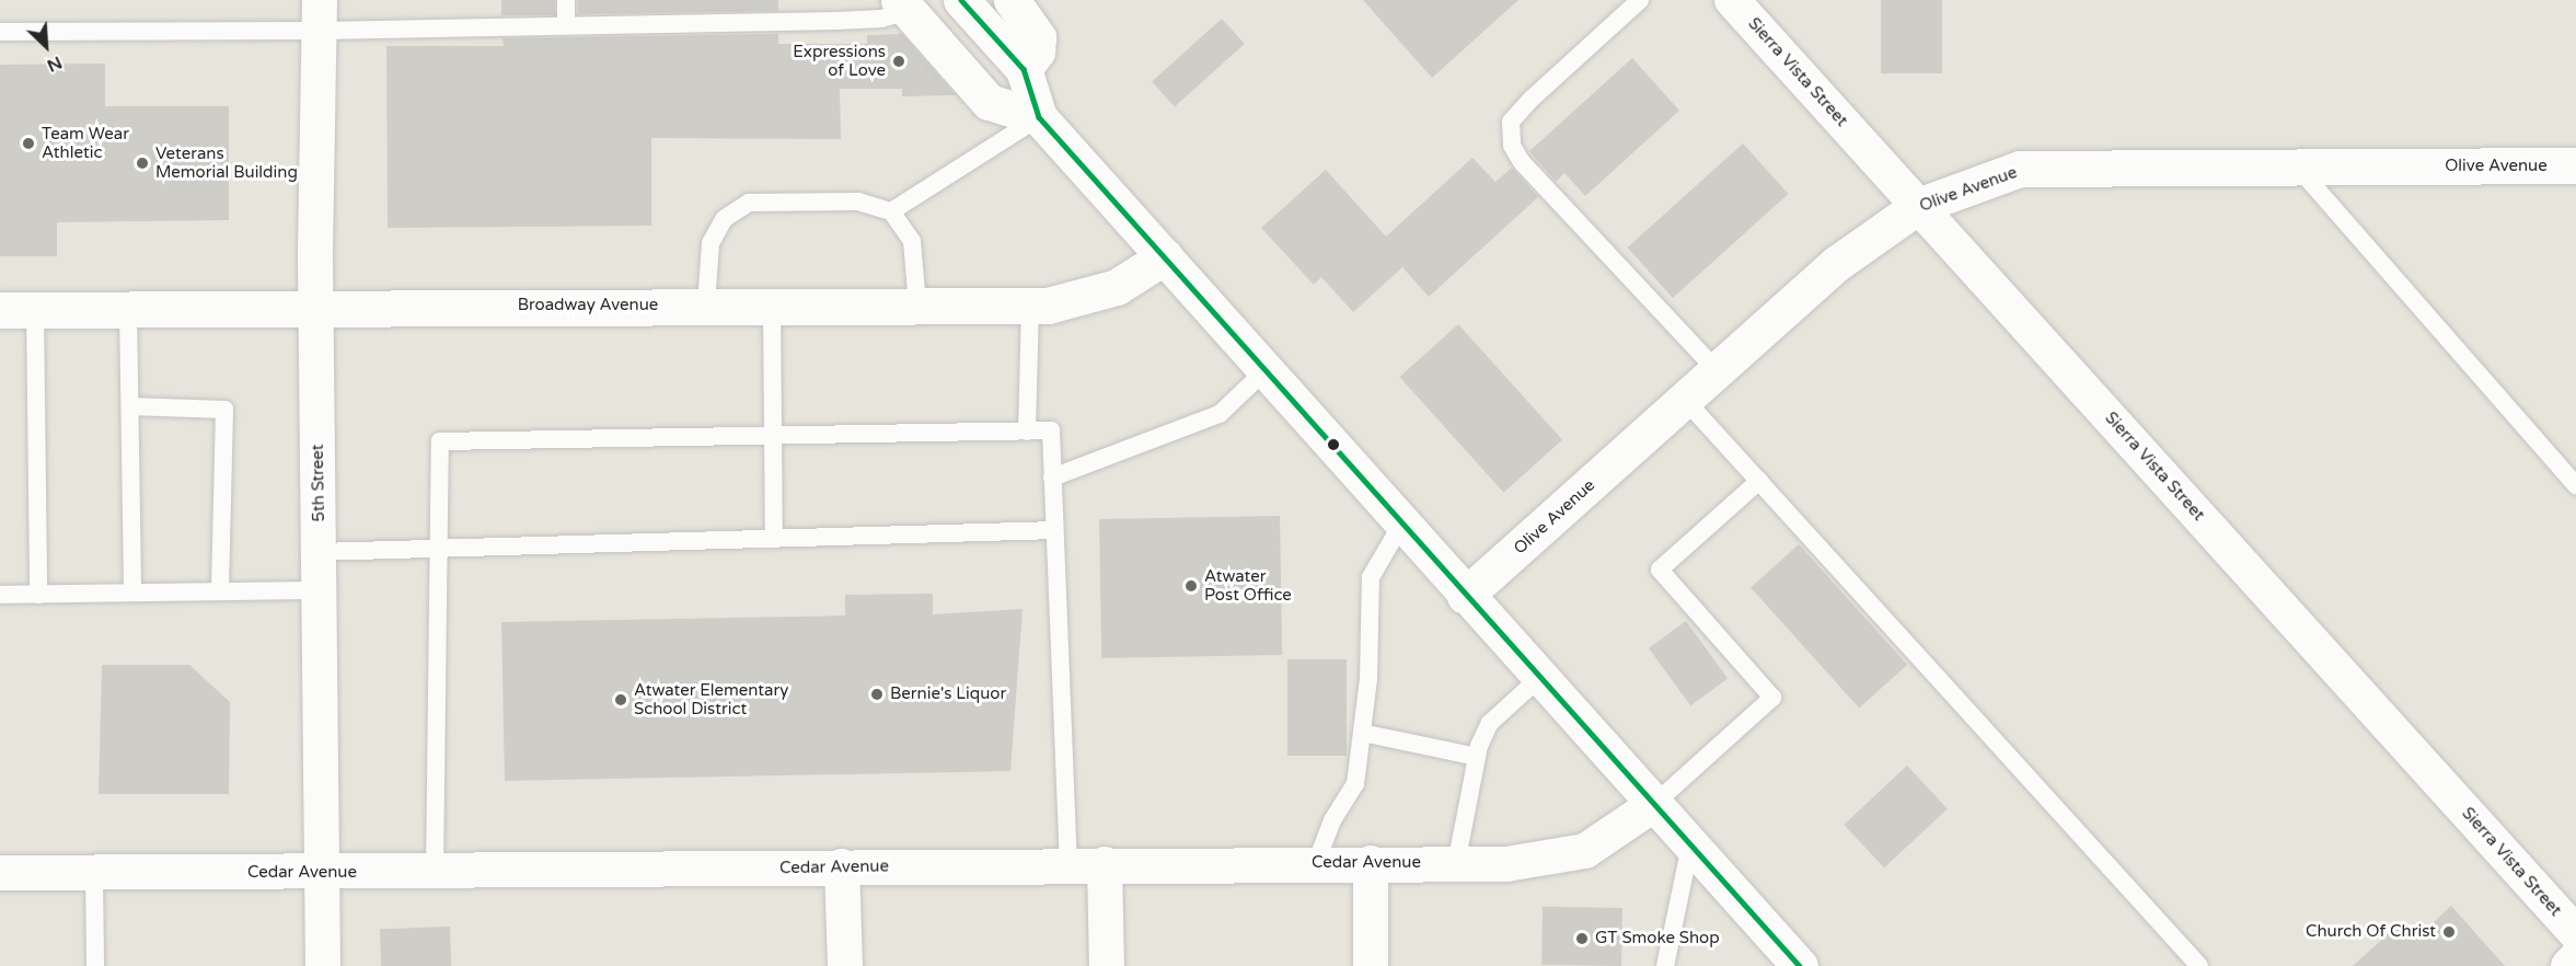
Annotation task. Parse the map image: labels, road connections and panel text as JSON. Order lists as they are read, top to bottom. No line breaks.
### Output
{"streets":{"main road":["Olive Avenue","Broadway Avenue"],"street":["Sierra Vista Street","5th Street","Cedar Avenue"]},"crossings":[["Sierra Vista Street","Olive Avenue"],["Broadway Avenue","5th Street"],["5th Street","Cedar Avenue"]],"places":["Expressions of Love","Team Wear Athletic","Veterans Memorial Building","Atwater Post Office","Bernie's Liquor","Atwater Elementary School District","Church Of Christ","GT Smoke Shop"],"north":"bottom right"}
